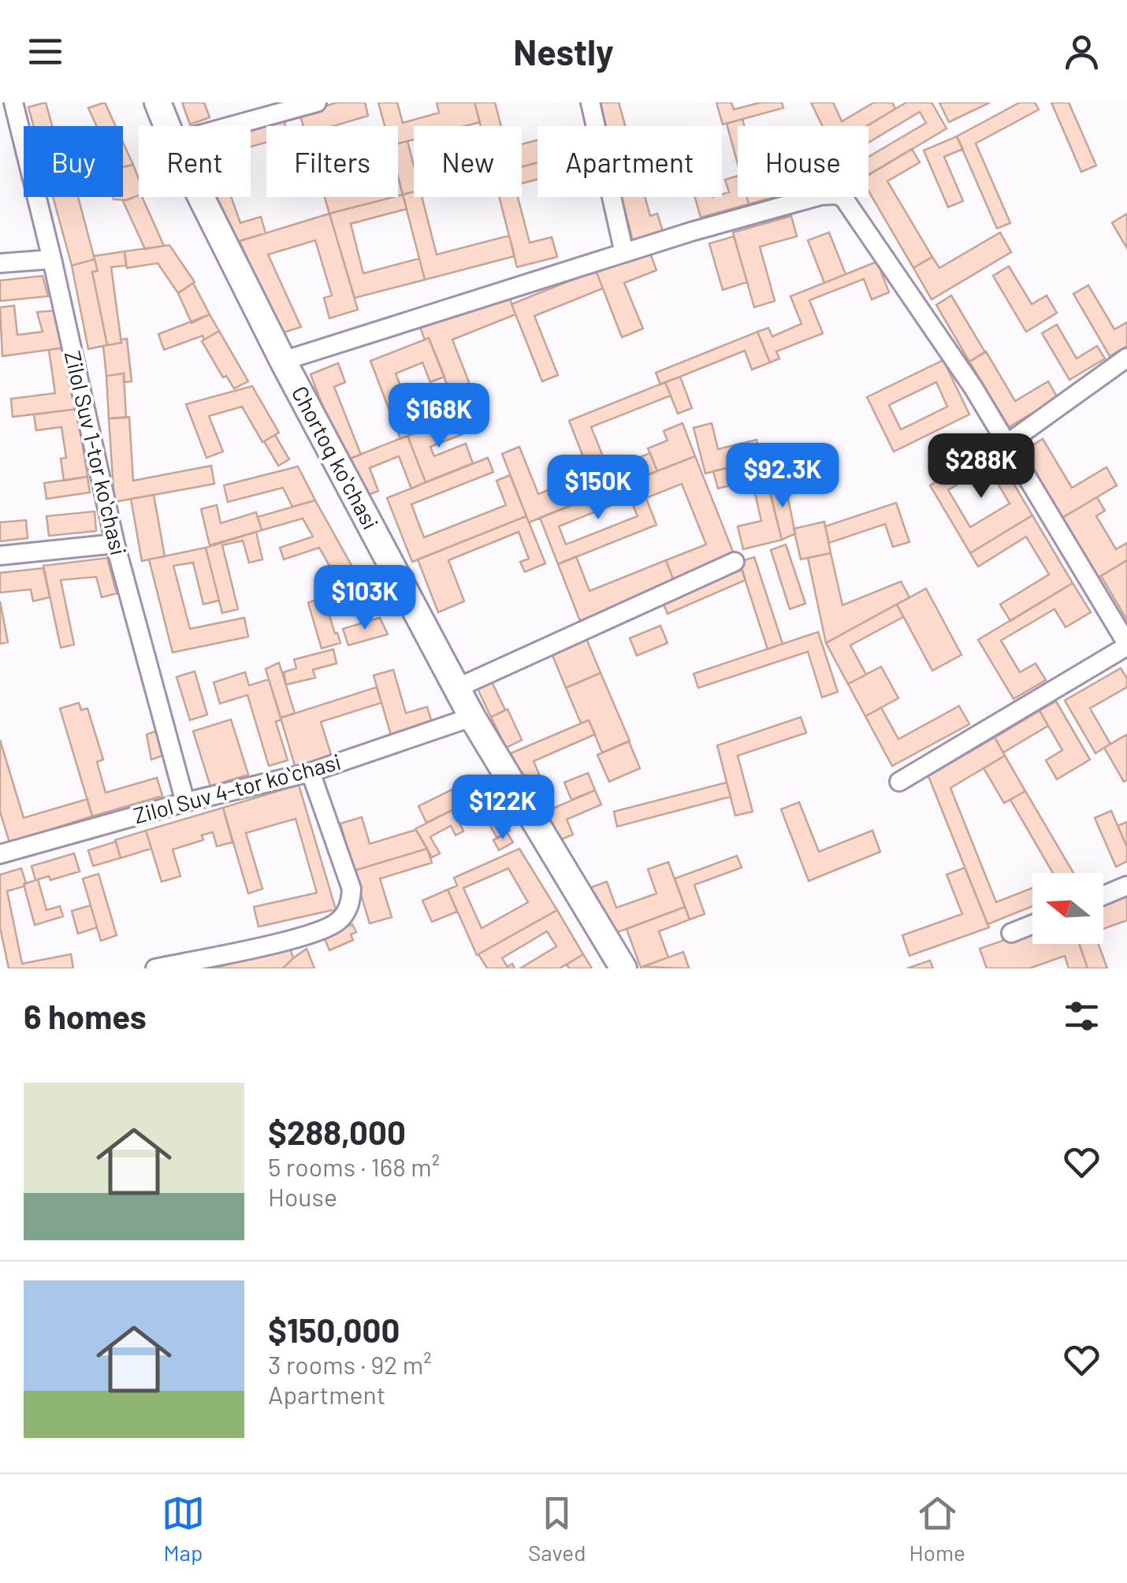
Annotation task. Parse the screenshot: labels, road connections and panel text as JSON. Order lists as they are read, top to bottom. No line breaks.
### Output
{"streets":{"main road":["Chortoq koʻchasi"],"street":["Zilol Suv 1-tor koʻchasi","Zilol Suv 4-tor koʻchasi"]},"crossings":[["Zilol Suv 1-tor koʻchasi","Zilol Suv 4-tor koʻchasi"],["Chortoq koʻchasi","Zilol Suv 4-tor koʻchasi"]],"north":"left","page":{"header":"Nestly","chip":["Buy","Rent","Filters","New","Apartment","House"],"price":["$168K","$288K","$92.3K","$150K","$103K","$122K"],"heading":"6 homes","list":[{"name":"$288,000","note":"5 rooms · 168 m² · House"},{"name":"$150,000","note":"3 rooms · 92 m² · Apartment"}],"tabs":["Map","Saved","Home"]}}
